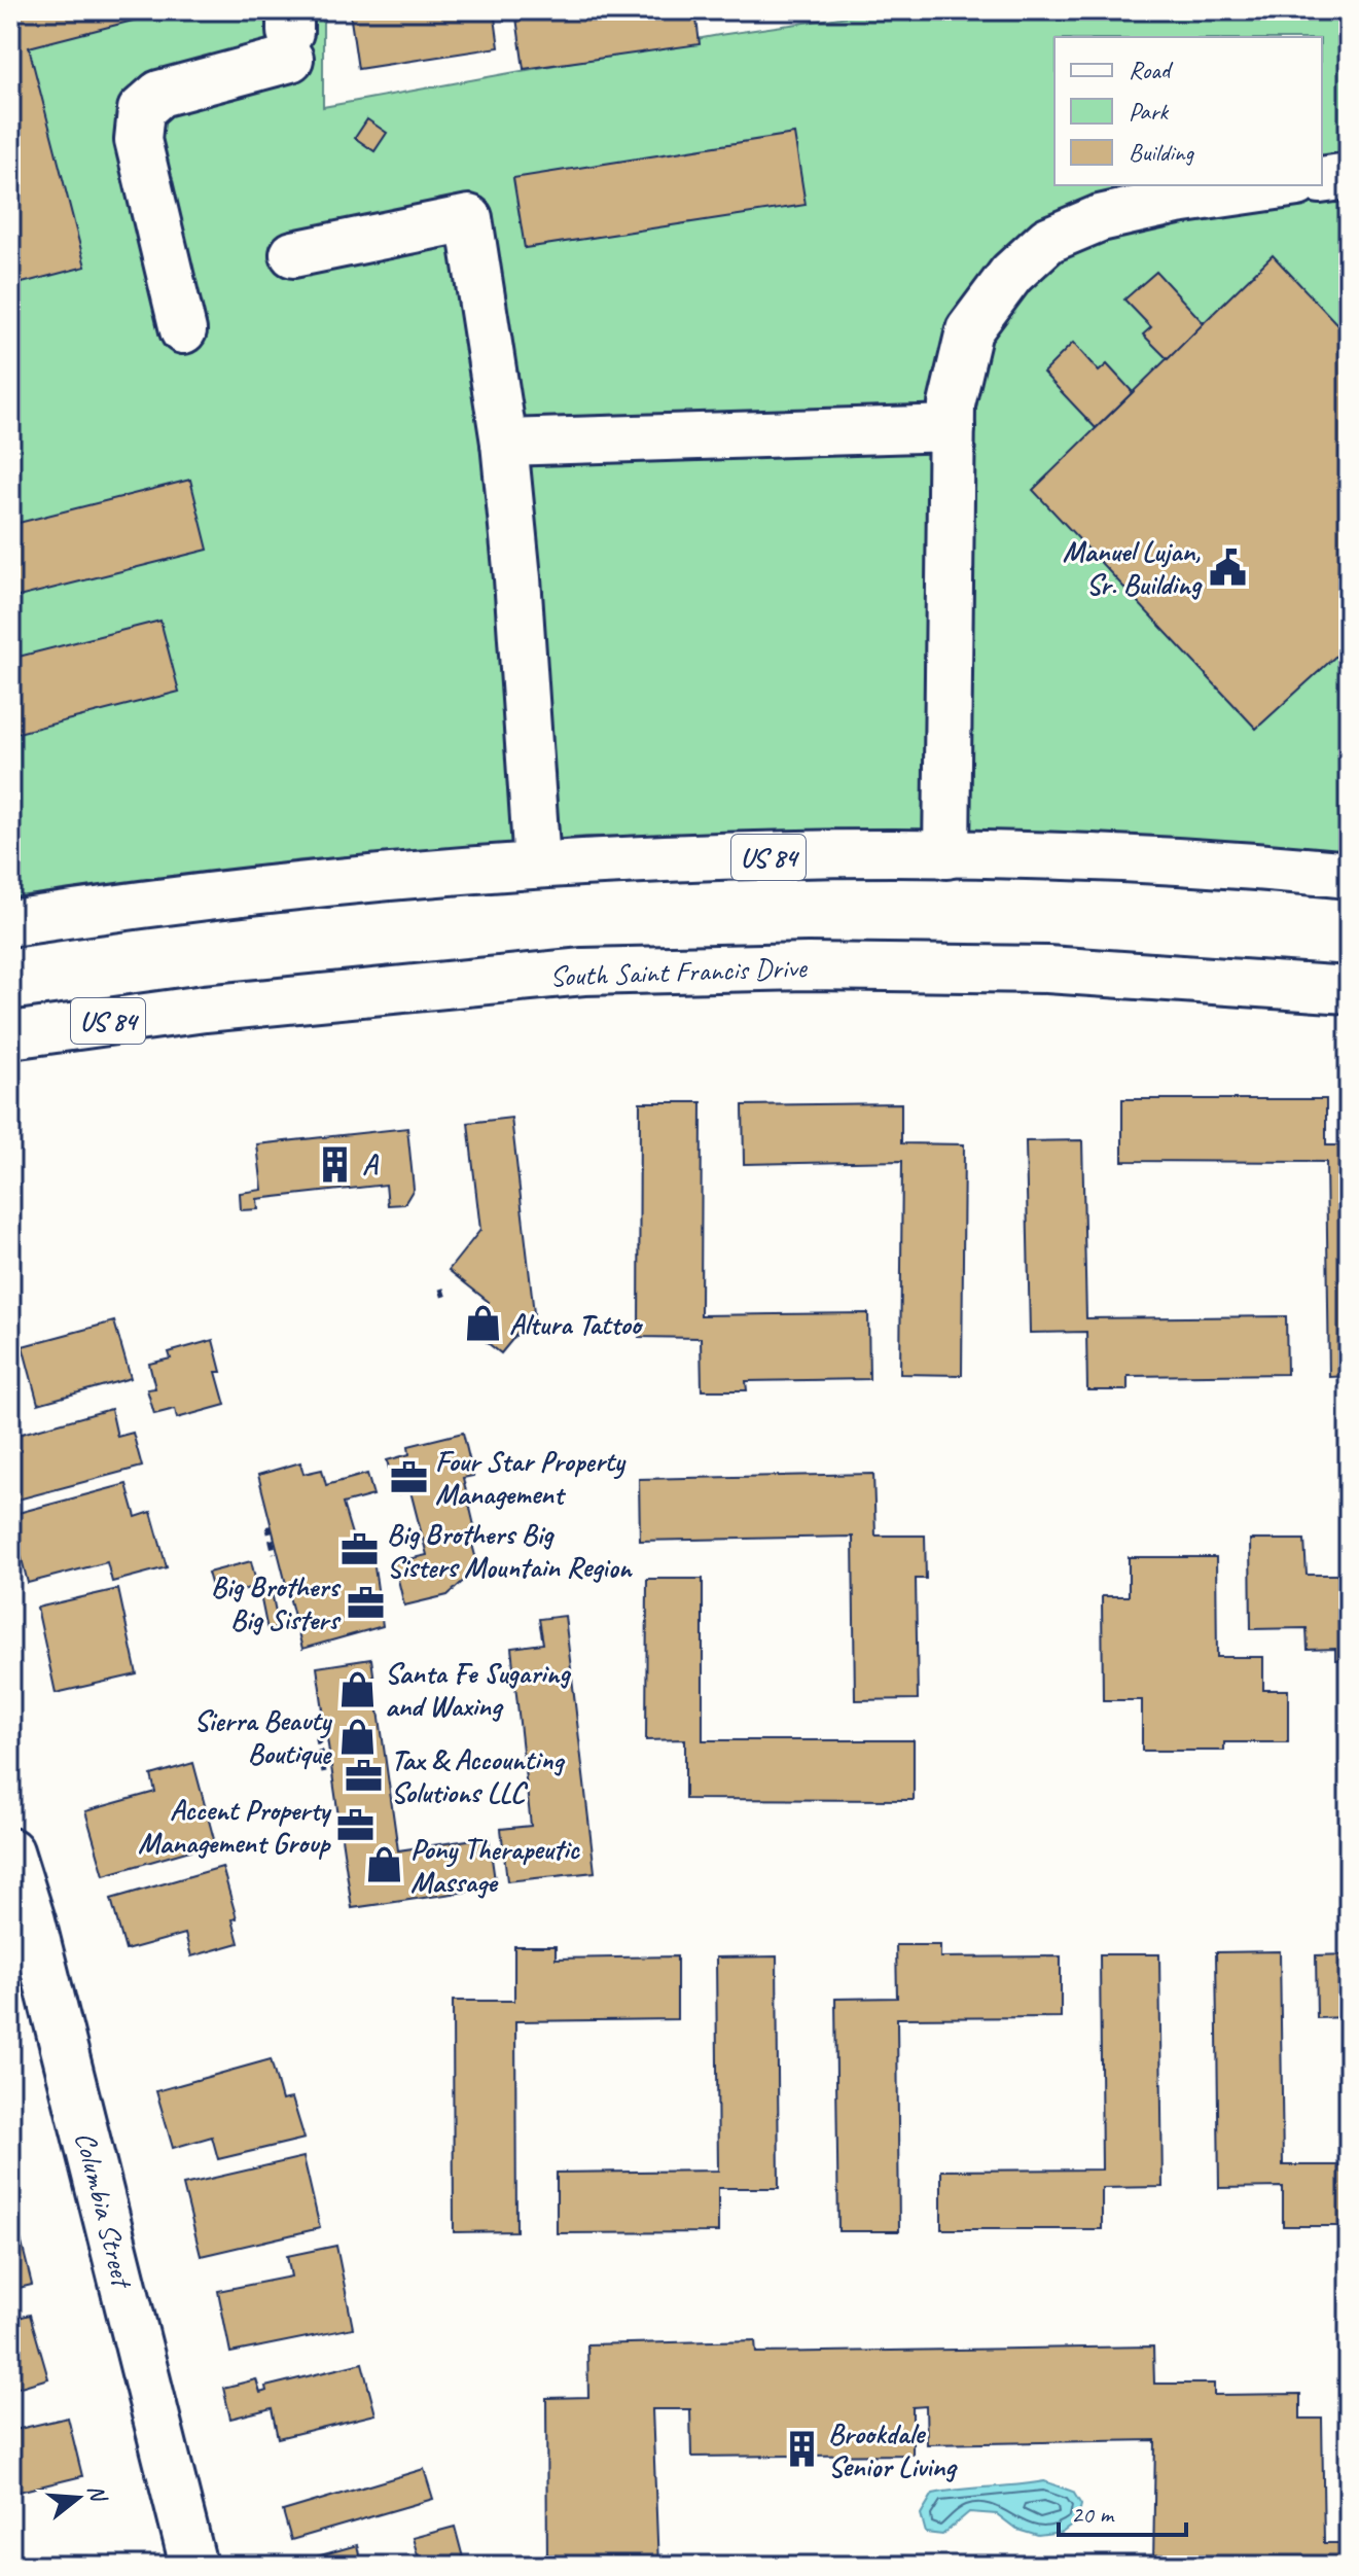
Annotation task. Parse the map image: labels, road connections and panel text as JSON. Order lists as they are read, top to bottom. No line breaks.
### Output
{"streets":{"main road":["US 84","South Saint Francis Drive","Columbia Street"]},"places":{"public building":["Manuel Lujan, Sr. Building"],"building":["A","Brookdale Senior Living"],"shop":["Altura Tattoo","Santa Fe Sugaring and Waxing","Sierra Beauty Boutique","Pony Therapeutic Massage"],"office":["Four Star Property Management","Big Brothers Big Sisters Mountain Region","Big Brothers Big Sisters","Tax & Accounting Solutions LLC","Accent Property Management Group"]},"legend":["Road","Park","Building"],"scale_bar":"20 m","north":"right"}
